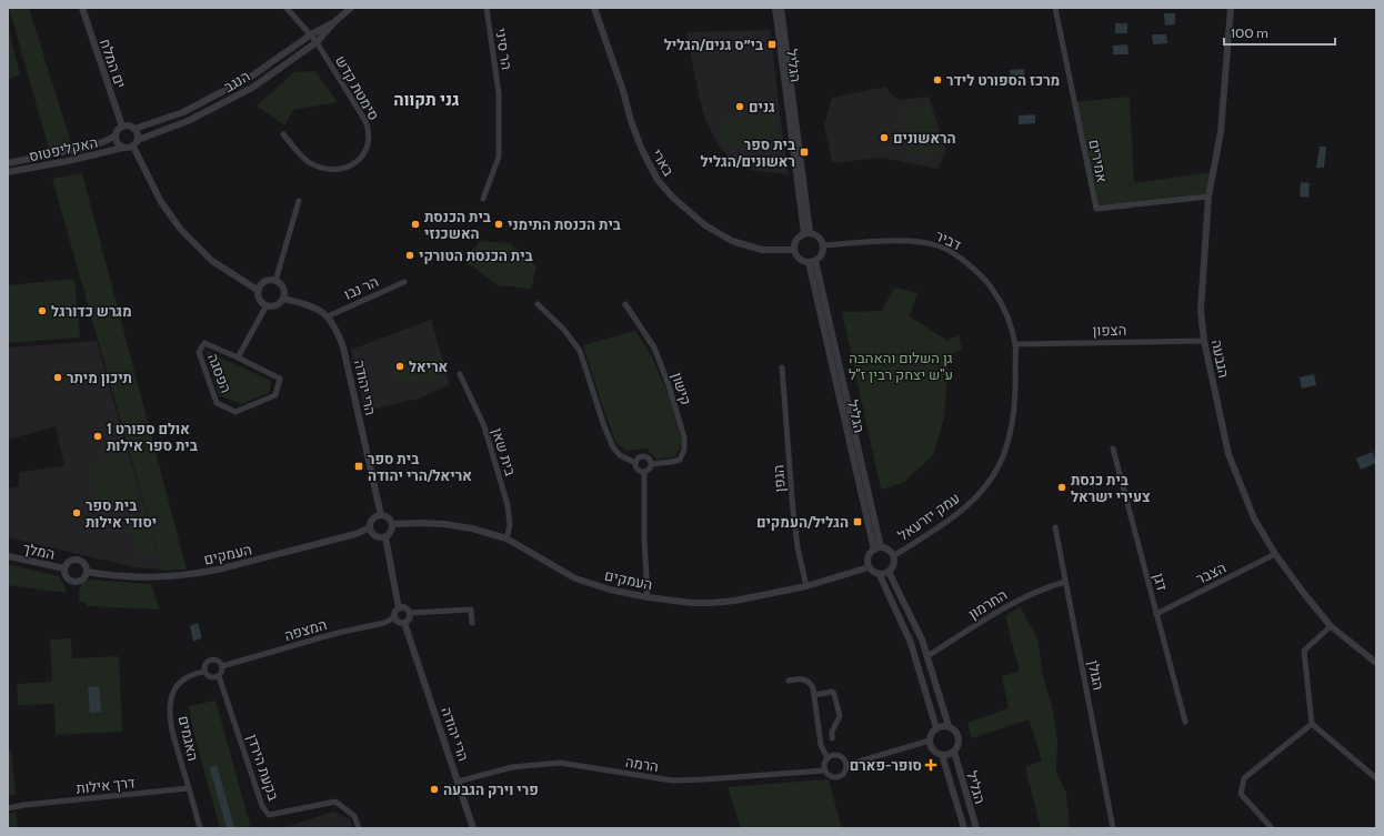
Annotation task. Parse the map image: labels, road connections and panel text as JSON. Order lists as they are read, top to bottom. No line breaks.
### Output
{"streets":{"street":["הר סיני","ים המלח","הגליל","הנגב","סימטת קדש","האקליפטוס","אמירים","בארי","דביר","הר נבו","הצפון","הגבעה","הפסגה","הרי יהודה","קישון","בית שאן","הגפן","עמק יזרעאל","המלך","העמקים","הצבר","דגן","החרמון","המצפה","הגולן","האגמים","הרמה","בקעת הירדן","דרך אילות"]},"crossings":[["ים המלח","הנגב"],["ים המלח","האקליפטוס"],["הגליל","בארי"],["הגליל","דביר"],["הגליל","עמק יזרעאל"],["הגליל","העמקים"],["הנגב","סימטת קדש"],["הנגב","האקליפטוס"],["אמירים","הגבעה"],["בארי","דביר"],["דביר","הצפון"],["דביר","עמק יזרעאל"],["הר נבו","הרי יהודה"],["הצפון","הגבעה"],["הצפון","עמק יזרעאל"],["הגבעה","הצבר"],["הפסגה","הרי יהודה"],["הרי יהודה","העמקים"],["הרי יהודה","המצפה"],["הרי יהודה","הרמה"],["בית שאן","העמקים"],["הגפן","העמקים"],["עמק יזרעאל","העמקים"],["המלך","העמקים"],["הצבר","דגן"],["החרמון","הגולן"],["המצפה","האגמים"],["המצפה","בקעת הירדן"],["האגמים","בקעת הירדן"],["האגמים","דרך אילות"]],"districts":["גני תקווה"],"parks":["גן השלום והאהבה ע\"ש יצחק רבין ז\"ל"],"places":{"transit":["בי״ס גנים/הגליל","בית ספר ראשונים/הגליל","בית ספר אריאל/הרי יהודה","הגליל/העמקים"],"other":["מרכז הספורט לידר","גנים","הראשונים","בית הכנסת האשכנזי","בית הכנסת התימני","בית הכנסת הטורקי","מגרש כדורגל","אריאל","תיכון מיתר","אולם ספורט 1 בית ספר אילות","בית כנסת צעירי ישראל","בית ספר יסודי אילות","פרי וירק הגבעה"],"health":["סופר-פארם"]},"scale_bar":"100 m"}
